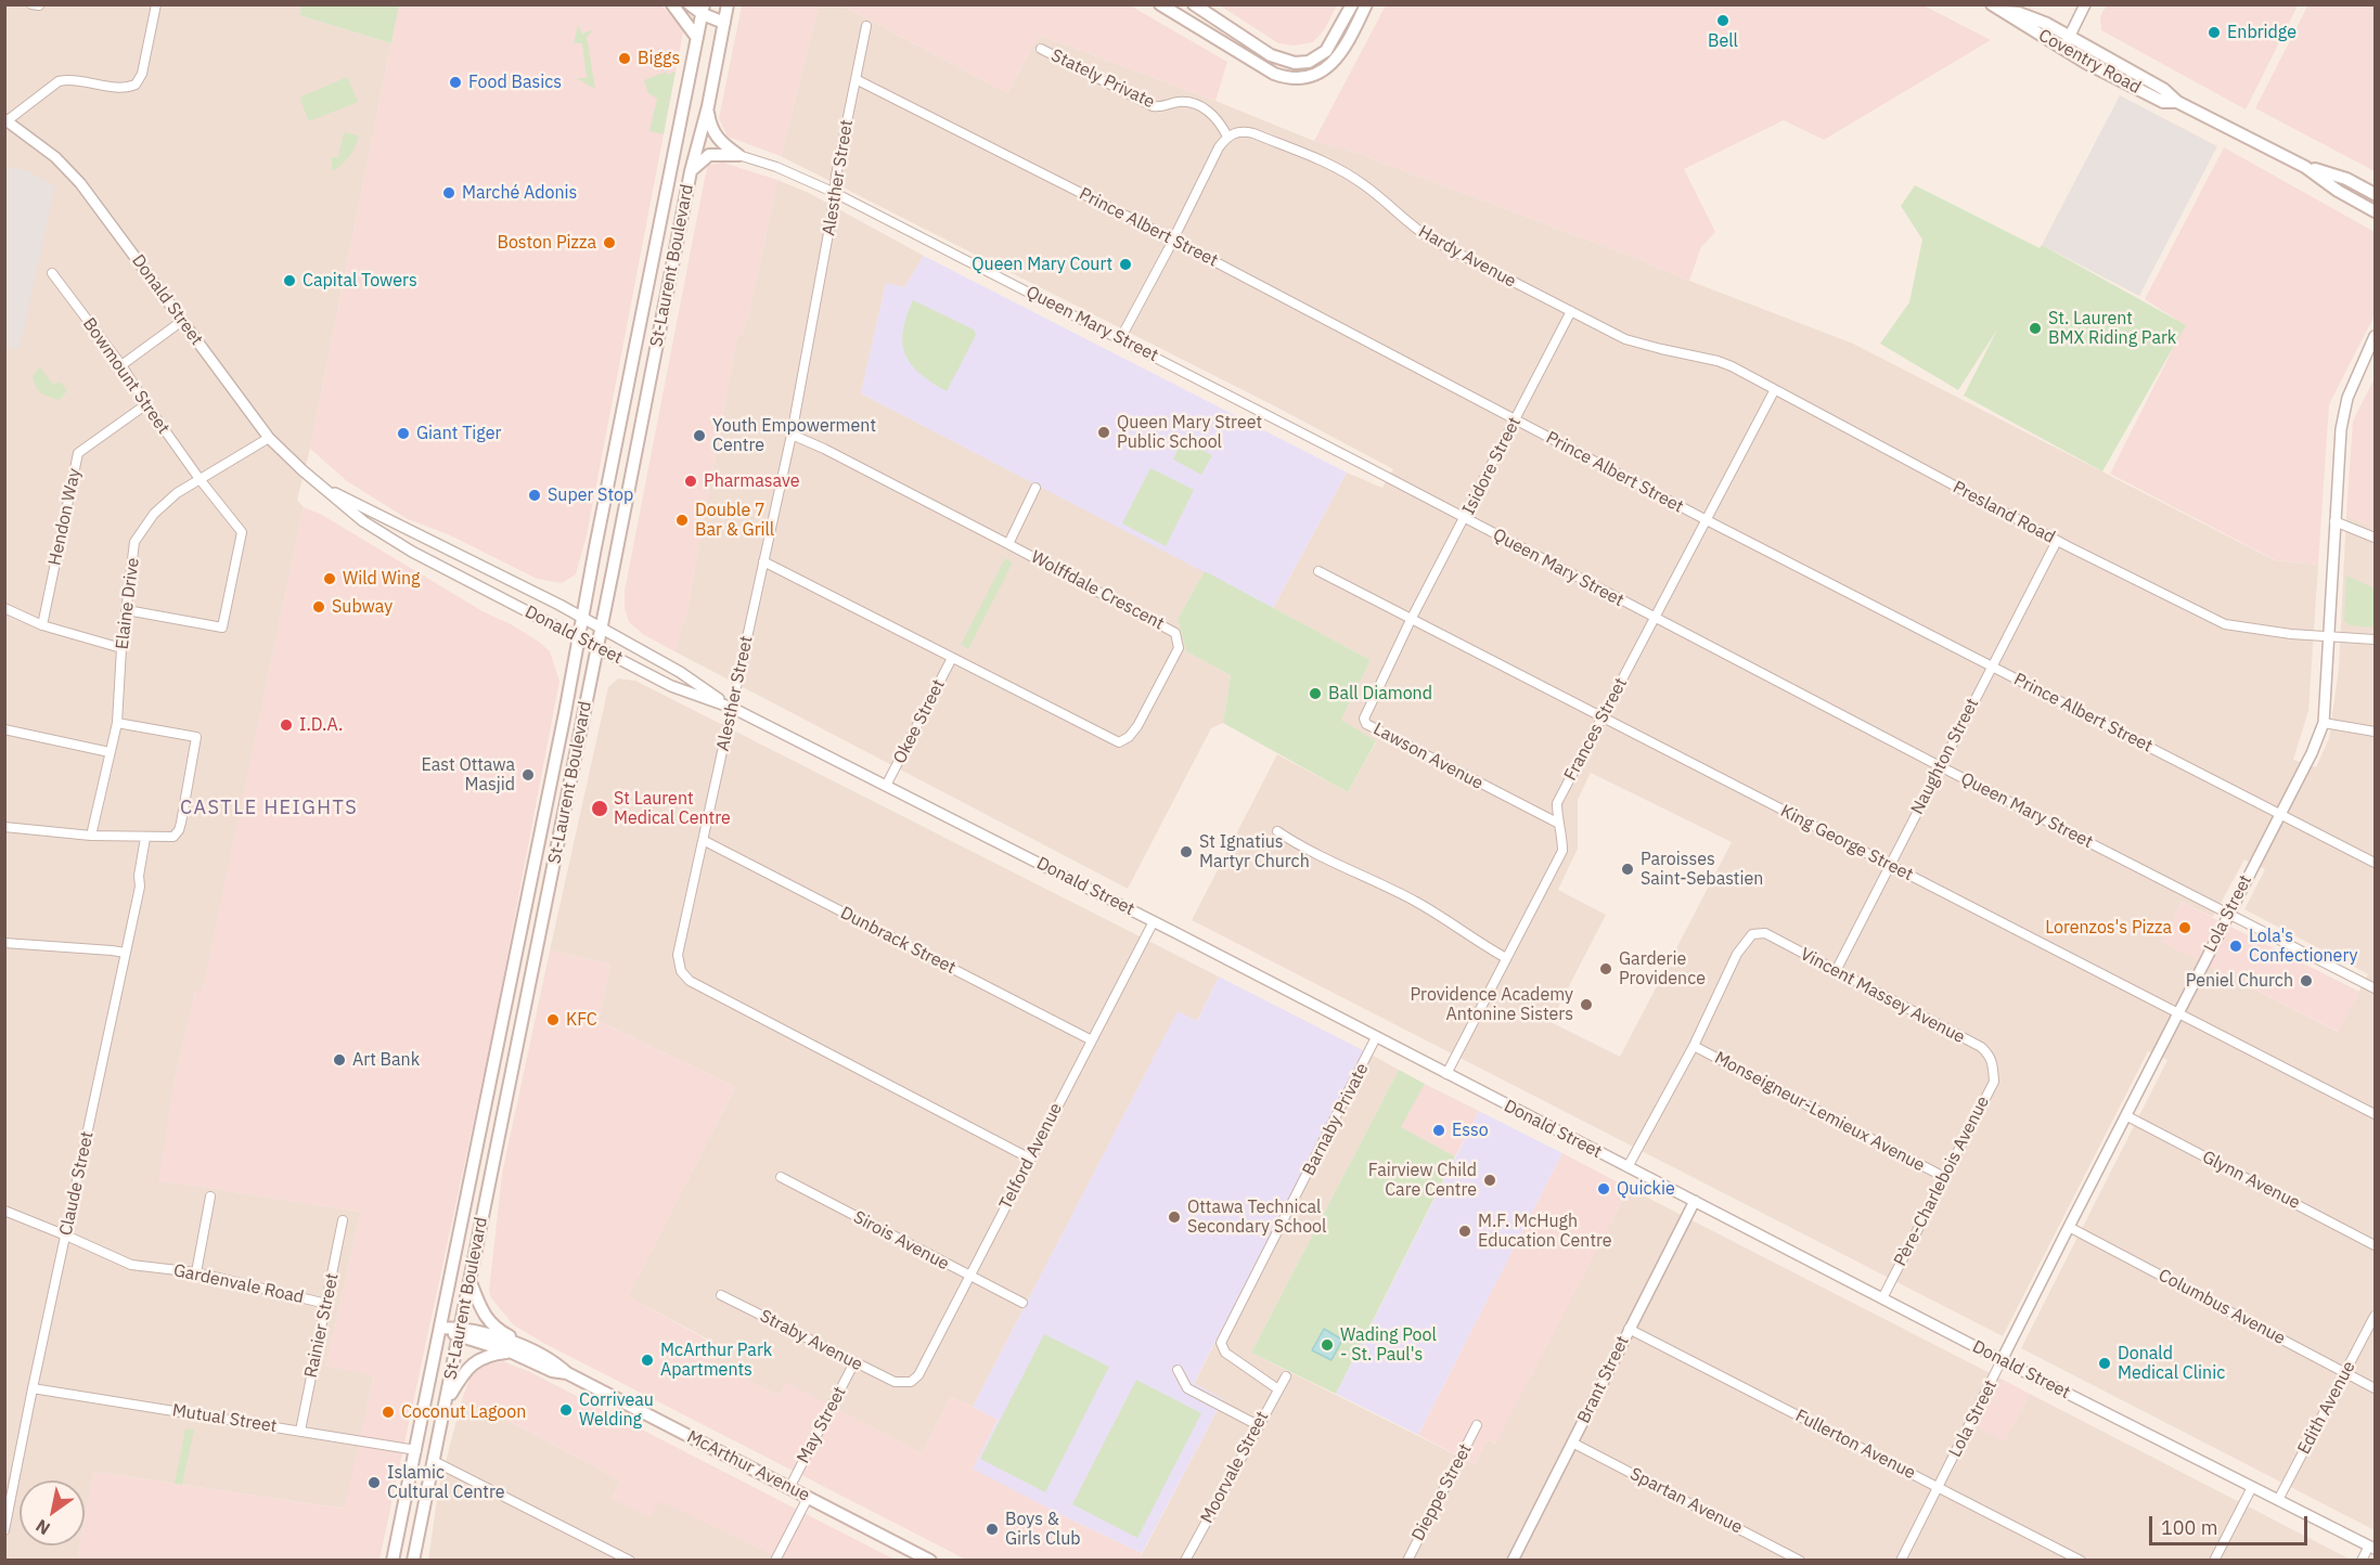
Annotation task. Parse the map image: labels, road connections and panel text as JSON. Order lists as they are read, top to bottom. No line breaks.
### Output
{"streets":{"main road":["Coventry Road","St-Laurent Boulevard","McArthur Avenue"],"street":["Stately Private","Alesther Street","Prince Albert Street","Hardy Avenue","Donald Street","Queen Mary Street","Bowmount Street","Isidore Street","Presland Road","Hendon Way","Wolffdale Crescent","Elaine Drive","Okee Street","Frances Street","Lawson Avenue","Naughton Street","King George Street","Lola Street","Dunbrack Street","Vincent Massey Avenue","Monseigneur-Lemieux Avenue","Barnaby Private","Telford Avenue","Glynn Avenue","Père-Charlebois Avenue","Claude Street","Sirois Avenue","Gardenvale Road","Columbus Avenue","Rainier Street","Straby Avenue","Brant Street","Edith Avenue","Mutual Street","May Street","Fullerton Avenue","Moorvale Street","Dieppe Street","Spartan Avenue"]},"crossings":[["Stately Private","Hardy Avenue"],["Alesther Street","Prince Albert Street"],["Alesther Street","Donald Street"],["Alesther Street","Queen Mary Street"],["Alesther Street","Wolffdale Crescent"],["Alesther Street","Dunbrack Street"],["Alesther Street","Telford Avenue"],["Prince Albert Street","Isidore Street"],["Prince Albert Street","Frances Street"],["Prince Albert Street","Naughton Street"],["Prince Albert Street","Lola Street"],["Hardy Avenue","Isidore Street"],["Hardy Avenue","Presland Road"],["St-Laurent Boulevard","Donald Street"],["St-Laurent Boulevard","Mutual Street"],["St-Laurent Boulevard","McArthur Avenue"],["Donald Street","Elaine Drive"],["Donald Street","Okee Street"],["Donald Street","Frances Street"],["Donald Street","Lola Street"],["Donald Street","Barnaby Private"],["Donald Street","Telford Avenue"],["Donald Street","Père-Charlebois Avenue"],["Donald Street","Brant Street"],["Donald Street","Edith Avenue"],["Queen Mary Street","Isidore Street"],["Queen Mary Street","Frances Street"],["Queen Mary Street","Naughton Street"],["Queen Mary Street","Lola Street"],["Bowmount Street","Hendon Way"],["Bowmount Street","Elaine Drive"],["Isidore Street","Lawson Avenue"],["Isidore Street","King George Street"],["Presland Road","Frances Street"],["Presland Road","Naughton Street"],["Presland Road","Lola Street"],["Wolffdale Crescent","Okee Street"],["Frances Street","Lawson Avenue"],["Frances Street","King George Street"],["Lawson Avenue","King George Street"],["Naughton Street","King George Street"],["Naughton Street","Vincent Massey Avenue"],["King George Street","Lola Street"],["Lola Street","Glynn Avenue"],["Lola Street","Columbus Avenue"],["Lola Street","Fullerton Avenue"],["Dunbrack Street","Telford Avenue"],["Vincent Massey Avenue","Monseigneur-Lemieux Avenue"],["Vincent Massey Avenue","Père-Charlebois Avenue"],["Monseigneur-Lemieux Avenue","Père-Charlebois Avenue"],["Barnaby Private","Moorvale Street"],["Telford Avenue","Sirois Avenue"],["Telford Avenue","Straby Avenue"],["Claude Street","Gardenvale Road"],["Claude Street","Mutual Street"],["Gardenvale Road","Rainier Street"],["Columbus Avenue","Edith Avenue"],["Rainier Street","Mutual Street"],["Straby Avenue","May Street"],["Brant Street","Fullerton Avenue"],["Brant Street","Spartan Avenue"],["May Street","McArthur Avenue"]],"districts":["CASTLE HEIGHTS"],"places":["Bell","Enbridge","Biggs","Food Basics","Marché Adonis","Boston Pizza","Queen Mary Court","Capital Towers","St. Laurent BMX Riding Park","Queen Mary Street Public School","Giant Tiger","Youth Empowerment Centre","Pharmasave","Super Stop","Double 7 Bar & Grill","Wild Wing","Subway","Ball Diamond","I.D.A.","East Ottawa Masjid","St Laurent Medical Centre","St Ignatius Martyr Church","Paroisses Saint-Sebastien","Lorenzos's Pizza","Lola's Confectionery","Garderie Providence","Peniel Church","Providence Academy Antonine Sisters","KFC","Art Bank","Esso","Fairview Child Care Centre","Quickie","Ottawa Technical Secondary School","M.F. McHugh Education Centre","Wading Pool - St. Paul's","McArthur Park Apartments","Donald Medical Clinic","Corriveau Welding","Coconut Lagoon","Islamic Cultural Centre","Boys & Girls Club"],"scale_bar":"100 m","north":"bottom left"}
